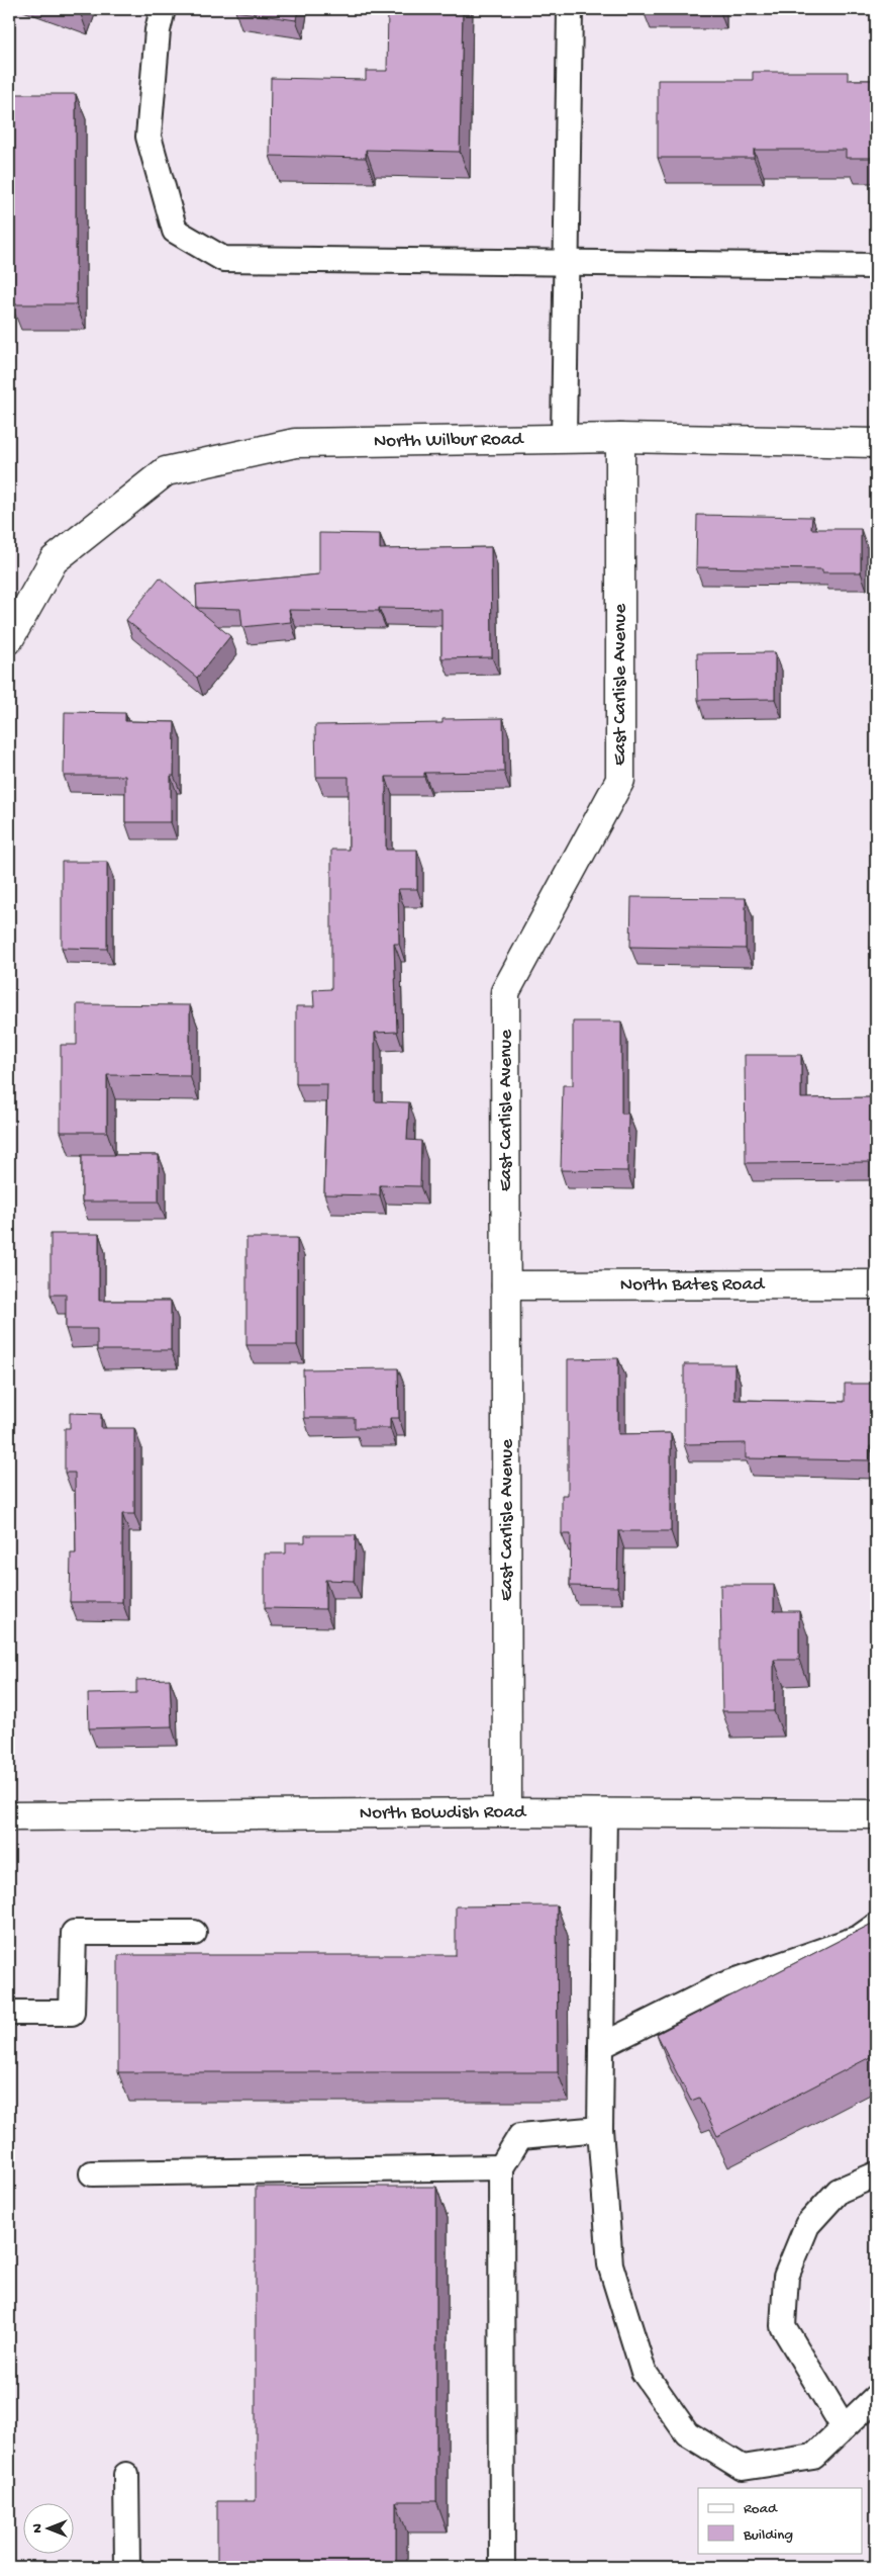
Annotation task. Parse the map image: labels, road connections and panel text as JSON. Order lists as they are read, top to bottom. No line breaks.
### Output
{"streets":{"street":["North Wilbur Road","East Carlisle Avenue","North Bates Road","North Bowdish Road"]},"crossings":[["North Wilbur Road","East Carlisle Avenue"],["East Carlisle Avenue","North Bates Road"],["East Carlisle Avenue","North Bowdish Road"]],"legend":["Road","Building"],"north":"left"}
